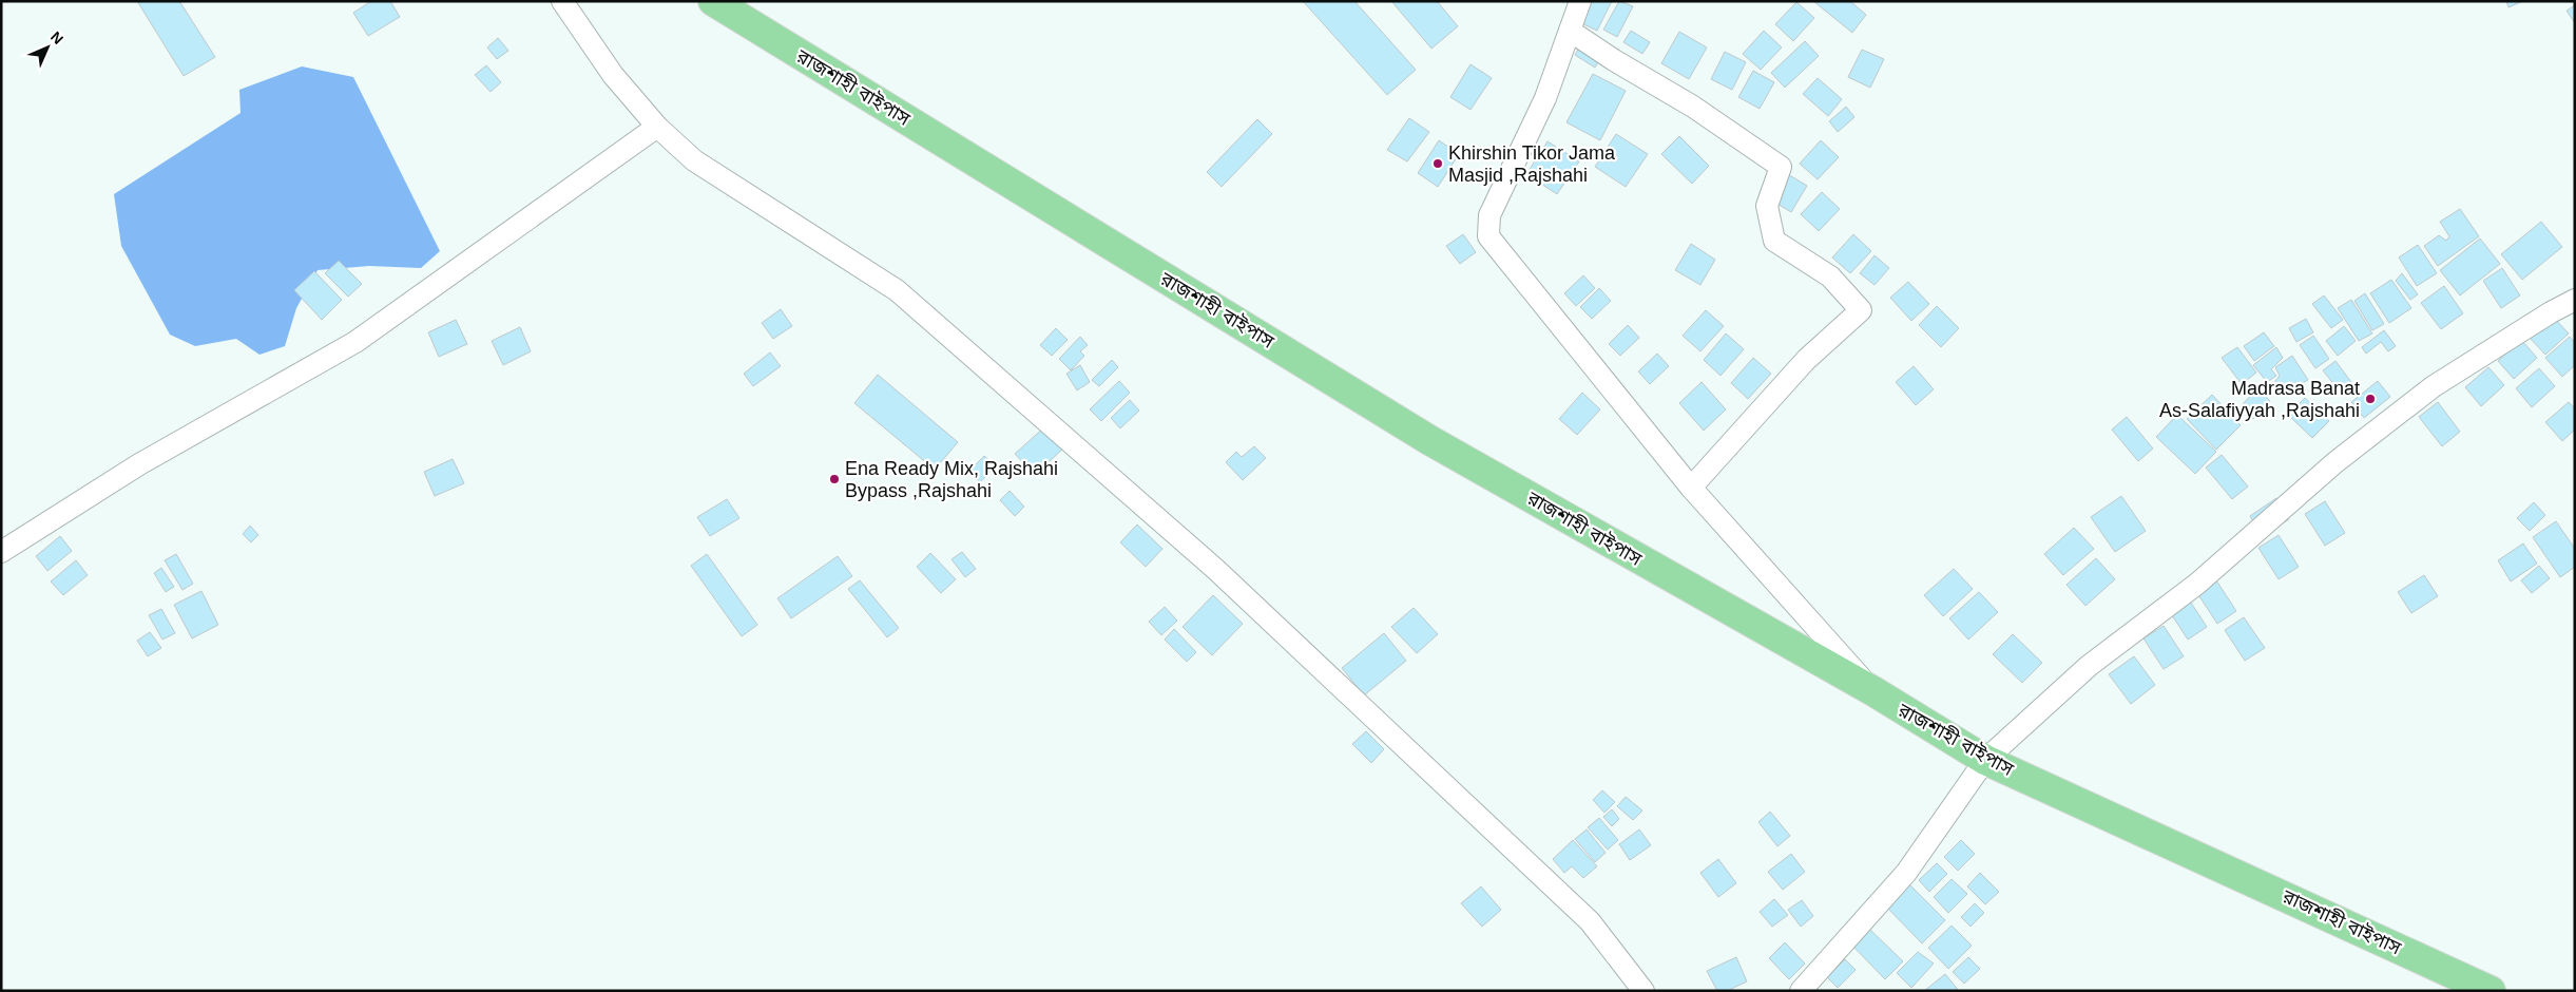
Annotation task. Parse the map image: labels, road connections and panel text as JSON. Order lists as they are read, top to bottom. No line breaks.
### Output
{"streets":{"highway":["রাজশাহী বাইপাস"]},"places":["Khirshin Tikor Jama Masjid ,Rajshahi","Madrasa Banat As-Salafiyyah ,Rajshahi","Ena Ready Mix, Rajshahi Bypass ,Rajshahi"],"north":"top right"}
